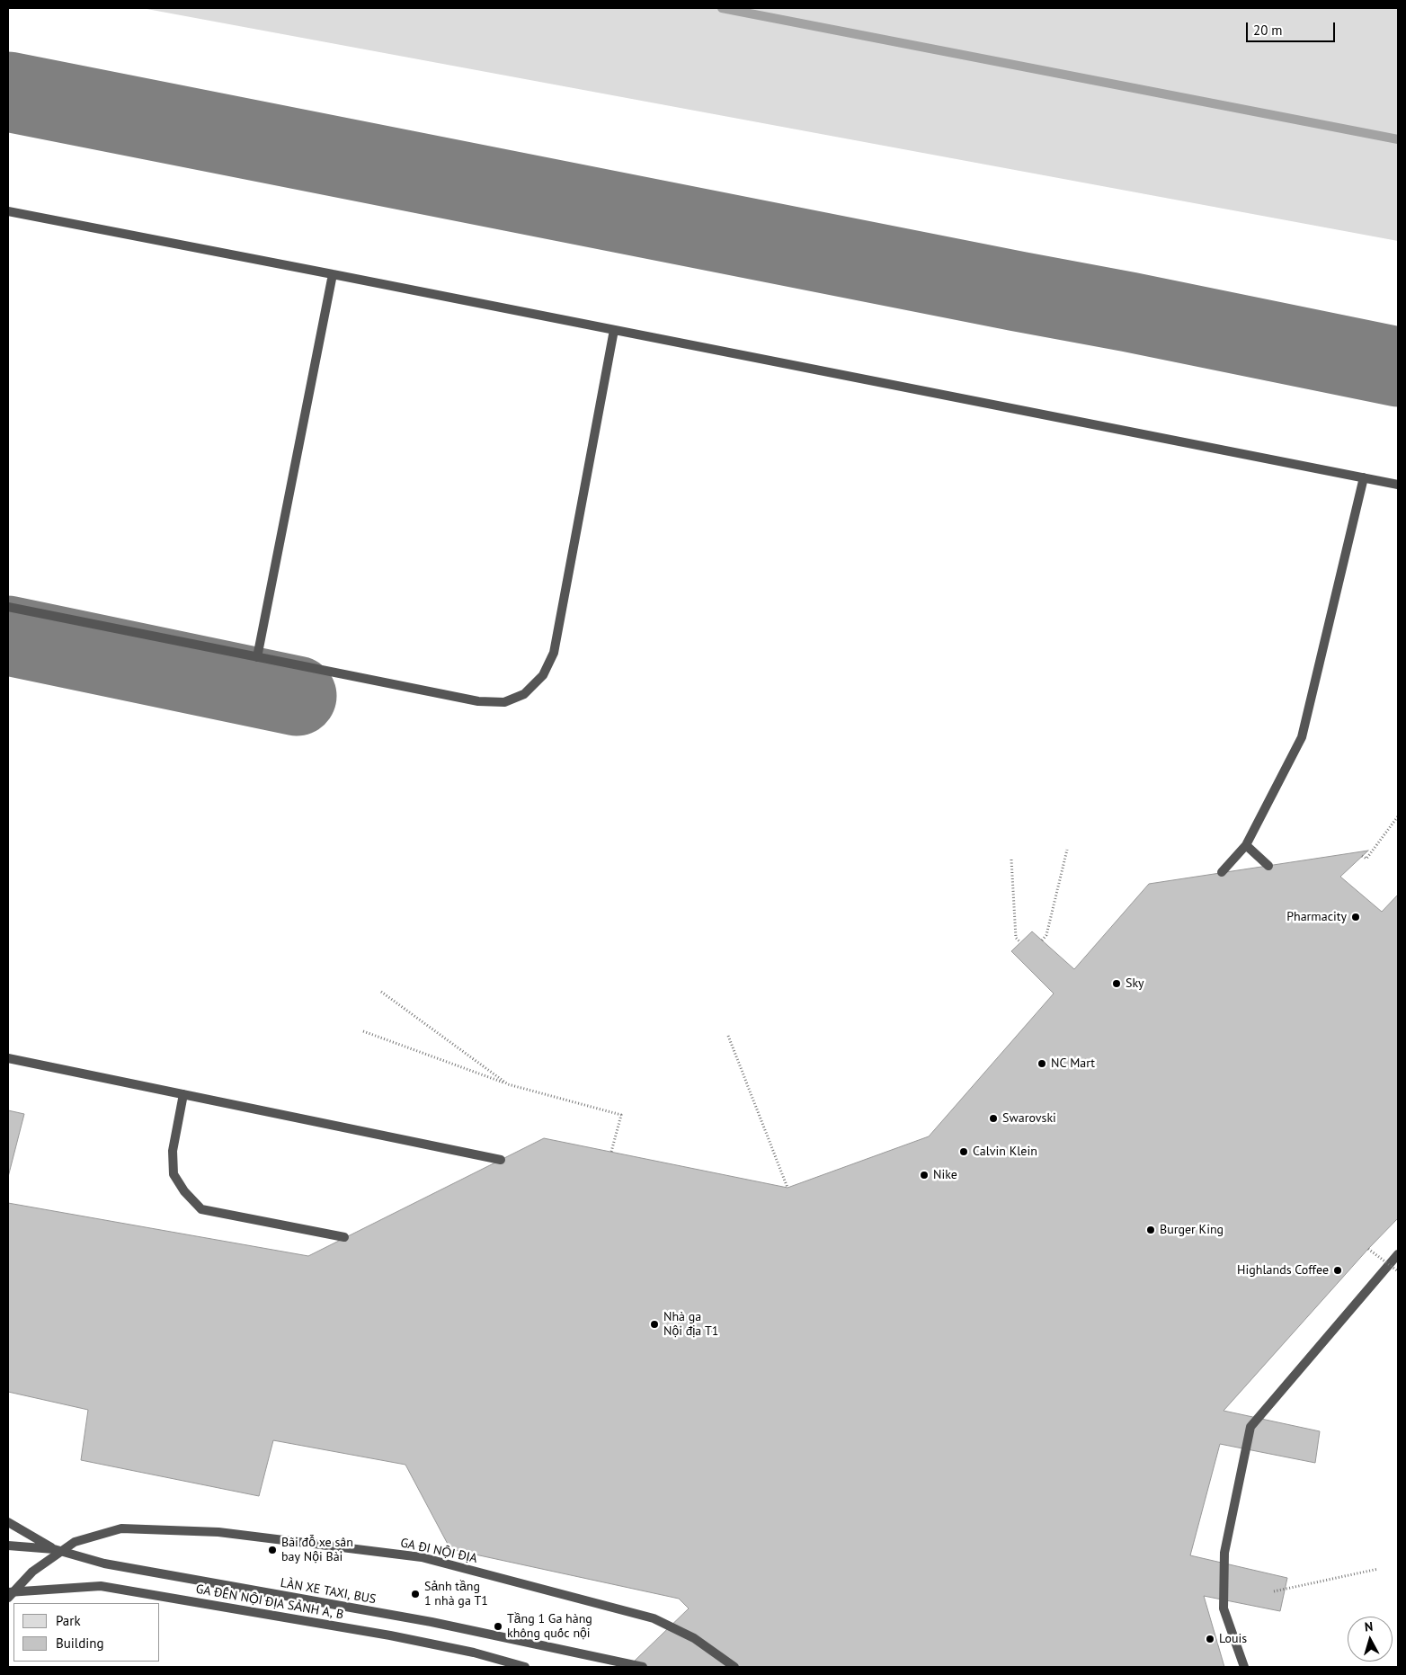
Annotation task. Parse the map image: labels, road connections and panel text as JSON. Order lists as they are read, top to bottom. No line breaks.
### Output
{"streets":{"lane":["GA ĐI NỘI ĐỊA","LÀN XE TAXI, BUS","GA ĐẾN NỘI ĐỊA SẢNH A, B"]},"places":["Pharmacity","Sky","NC Mart","Swarovski","Calvin Klein","Nike","Burger King","Highlands Coffee","Nhà ga Nội địa T1","Bãi đỗ xe sân bay Nội Bài","Sảnh tầng 1 nhà ga T1","Tầng 1 Ga hàng không quốc nội","Louis"],"legend":["Park","Building"],"scale_bar":"20 m","north":"top"}
